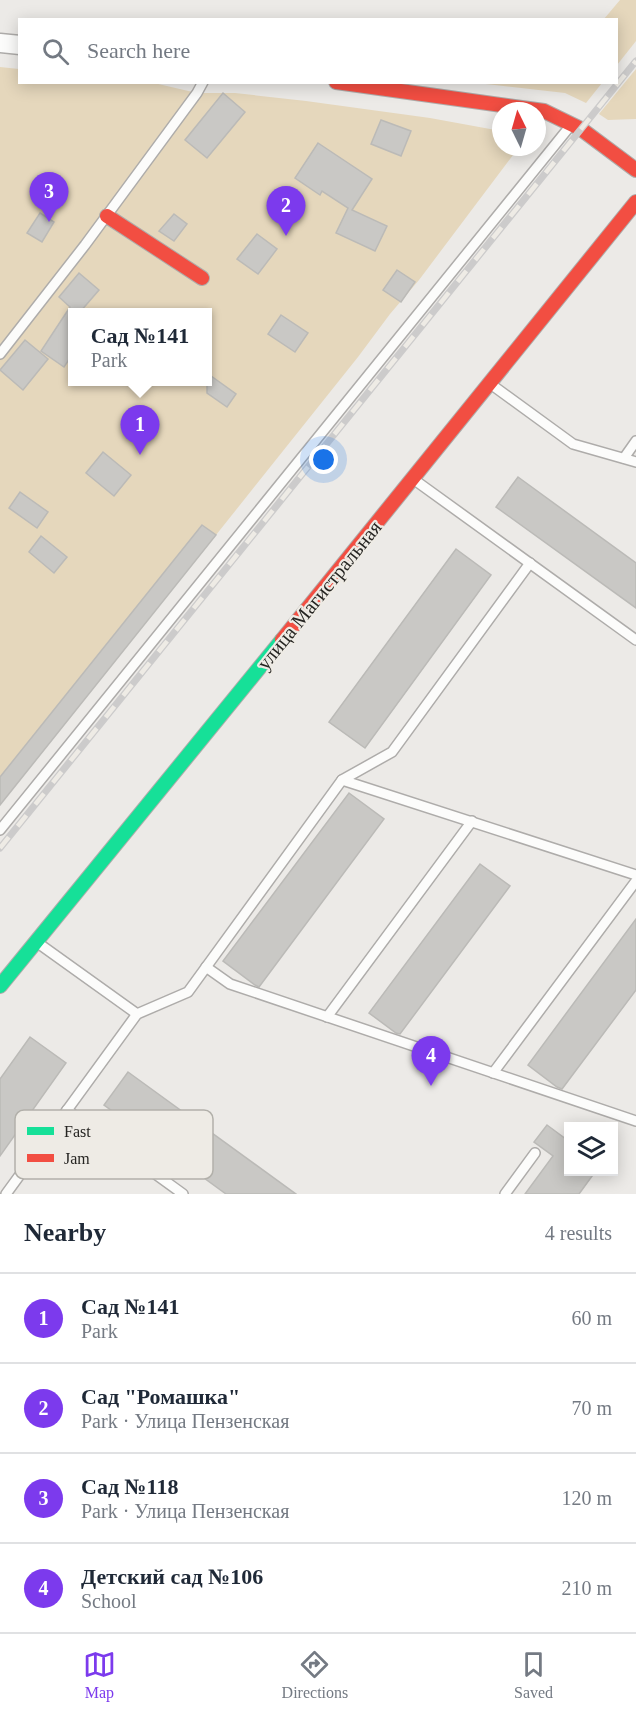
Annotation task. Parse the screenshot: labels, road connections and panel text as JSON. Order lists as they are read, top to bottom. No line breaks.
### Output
{"streets":{"main road":["улица Магистральная"]},"legend":["Fast","Jam"],"north":"top","page":{"search":"Search here","pins":["3","2","1","4"],"popup":["Сад №141","Park"],"heading":["Nearby","4 results"],"list":[{"mark":"1","name":"Сад №141","note":"Park","value":"60 m"},{"mark":"2","name":"Сад \"Ромашка\"","note":"Park · Улица Пензенская","value":"70 m"},{"mark":"3","name":"Сад №118","note":"Park · Улица Пензенская","value":"120 m"},{"mark":"4","name":"Детский сад №106","note":"School","value":"210 m"}],"nav":["Map","Directions","Saved"]}}
